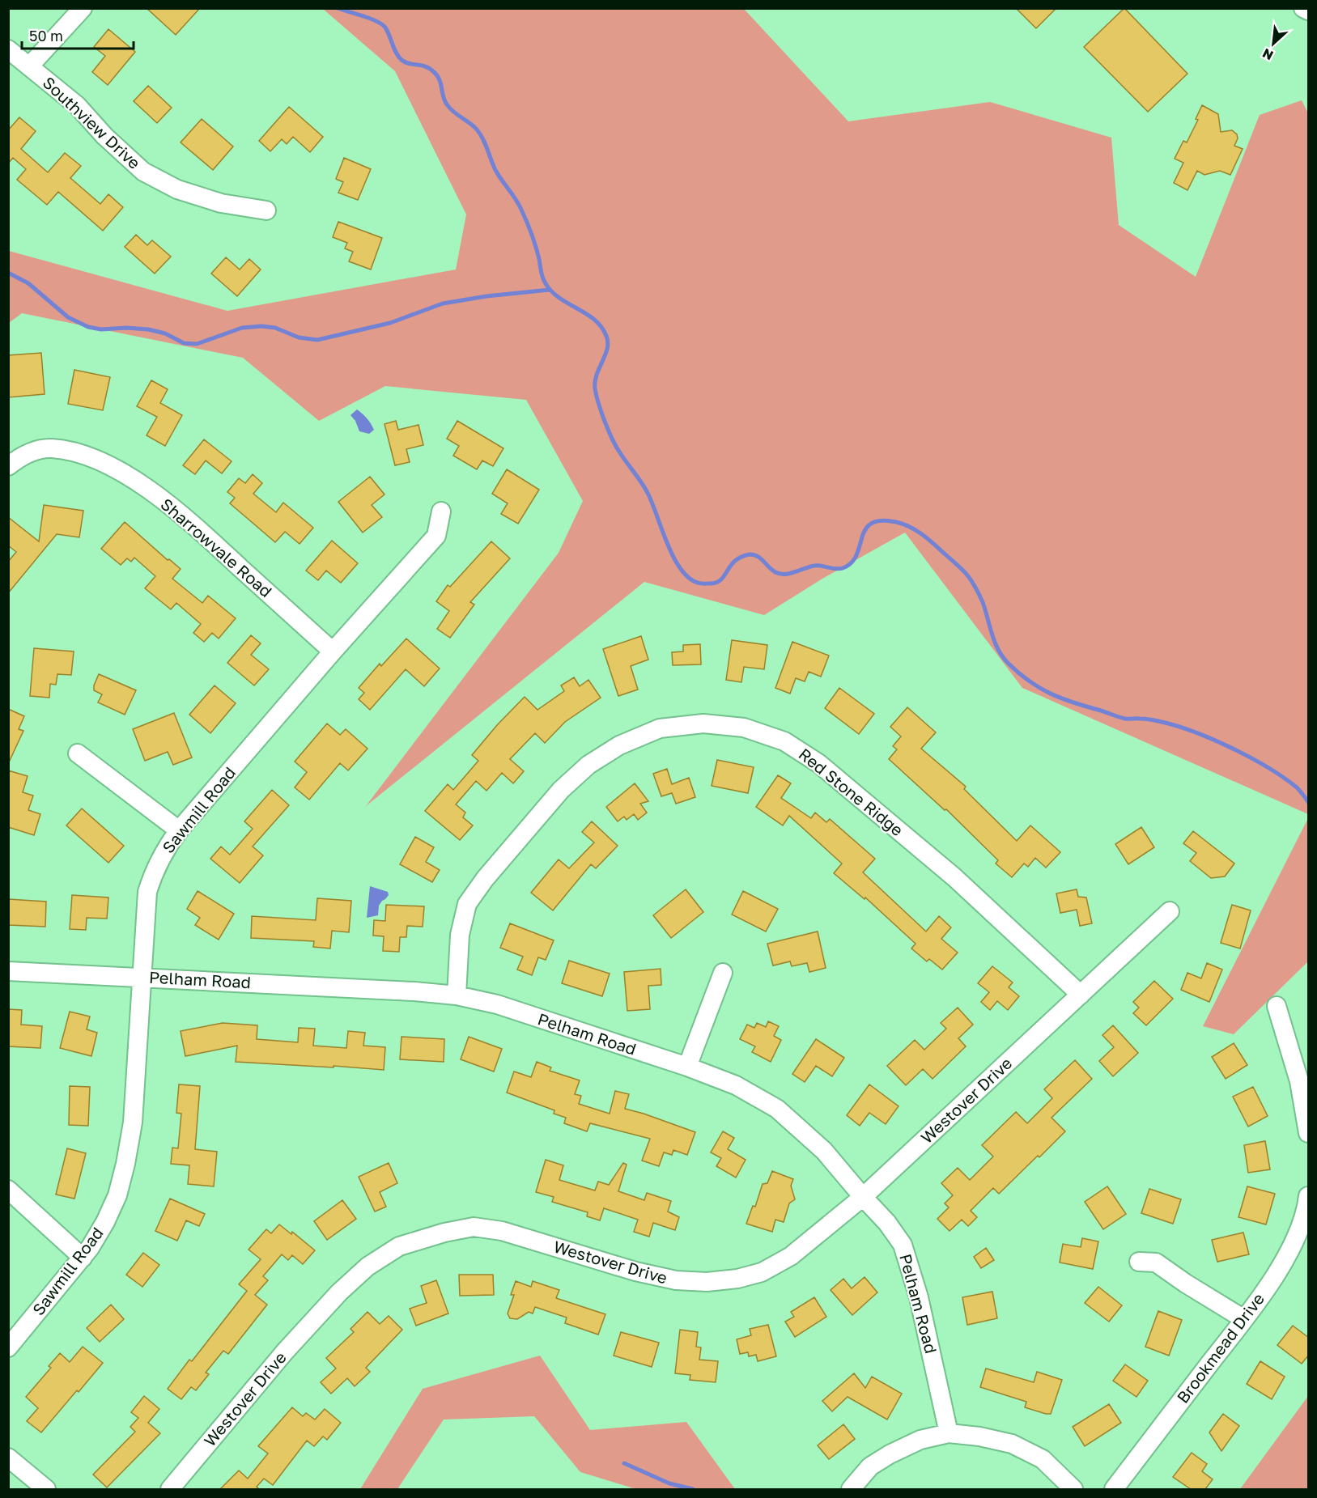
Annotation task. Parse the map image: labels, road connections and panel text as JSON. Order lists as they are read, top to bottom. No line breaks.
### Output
{"streets":{"street":["Southview Drive","Sharrowvale Road","Red Stone Ridge","Sawmill Road","Pelham Road","Westover Drive","Brookmead Drive"]},"crossings":[["Sharrowvale Road","Sawmill Road"],["Red Stone Ridge","Pelham Road"],["Red Stone Ridge","Westover Drive"],["Sawmill Road","Pelham Road"],["Pelham Road","Westover Drive"]],"scale_bar":"50 m","north":"bottom left"}
